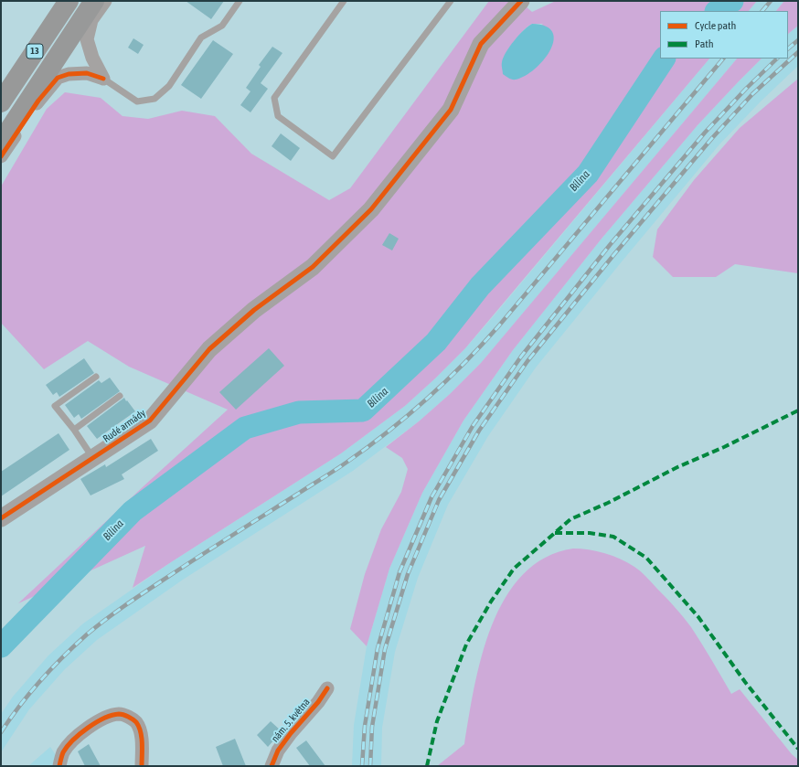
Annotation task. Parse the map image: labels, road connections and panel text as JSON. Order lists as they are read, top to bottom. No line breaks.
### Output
{"streets":{"highway":["13"],"street":["Rudé armády","nám. 5. května"]},"water":["Bílina"],"legend":["Cycle path","Path"]}
